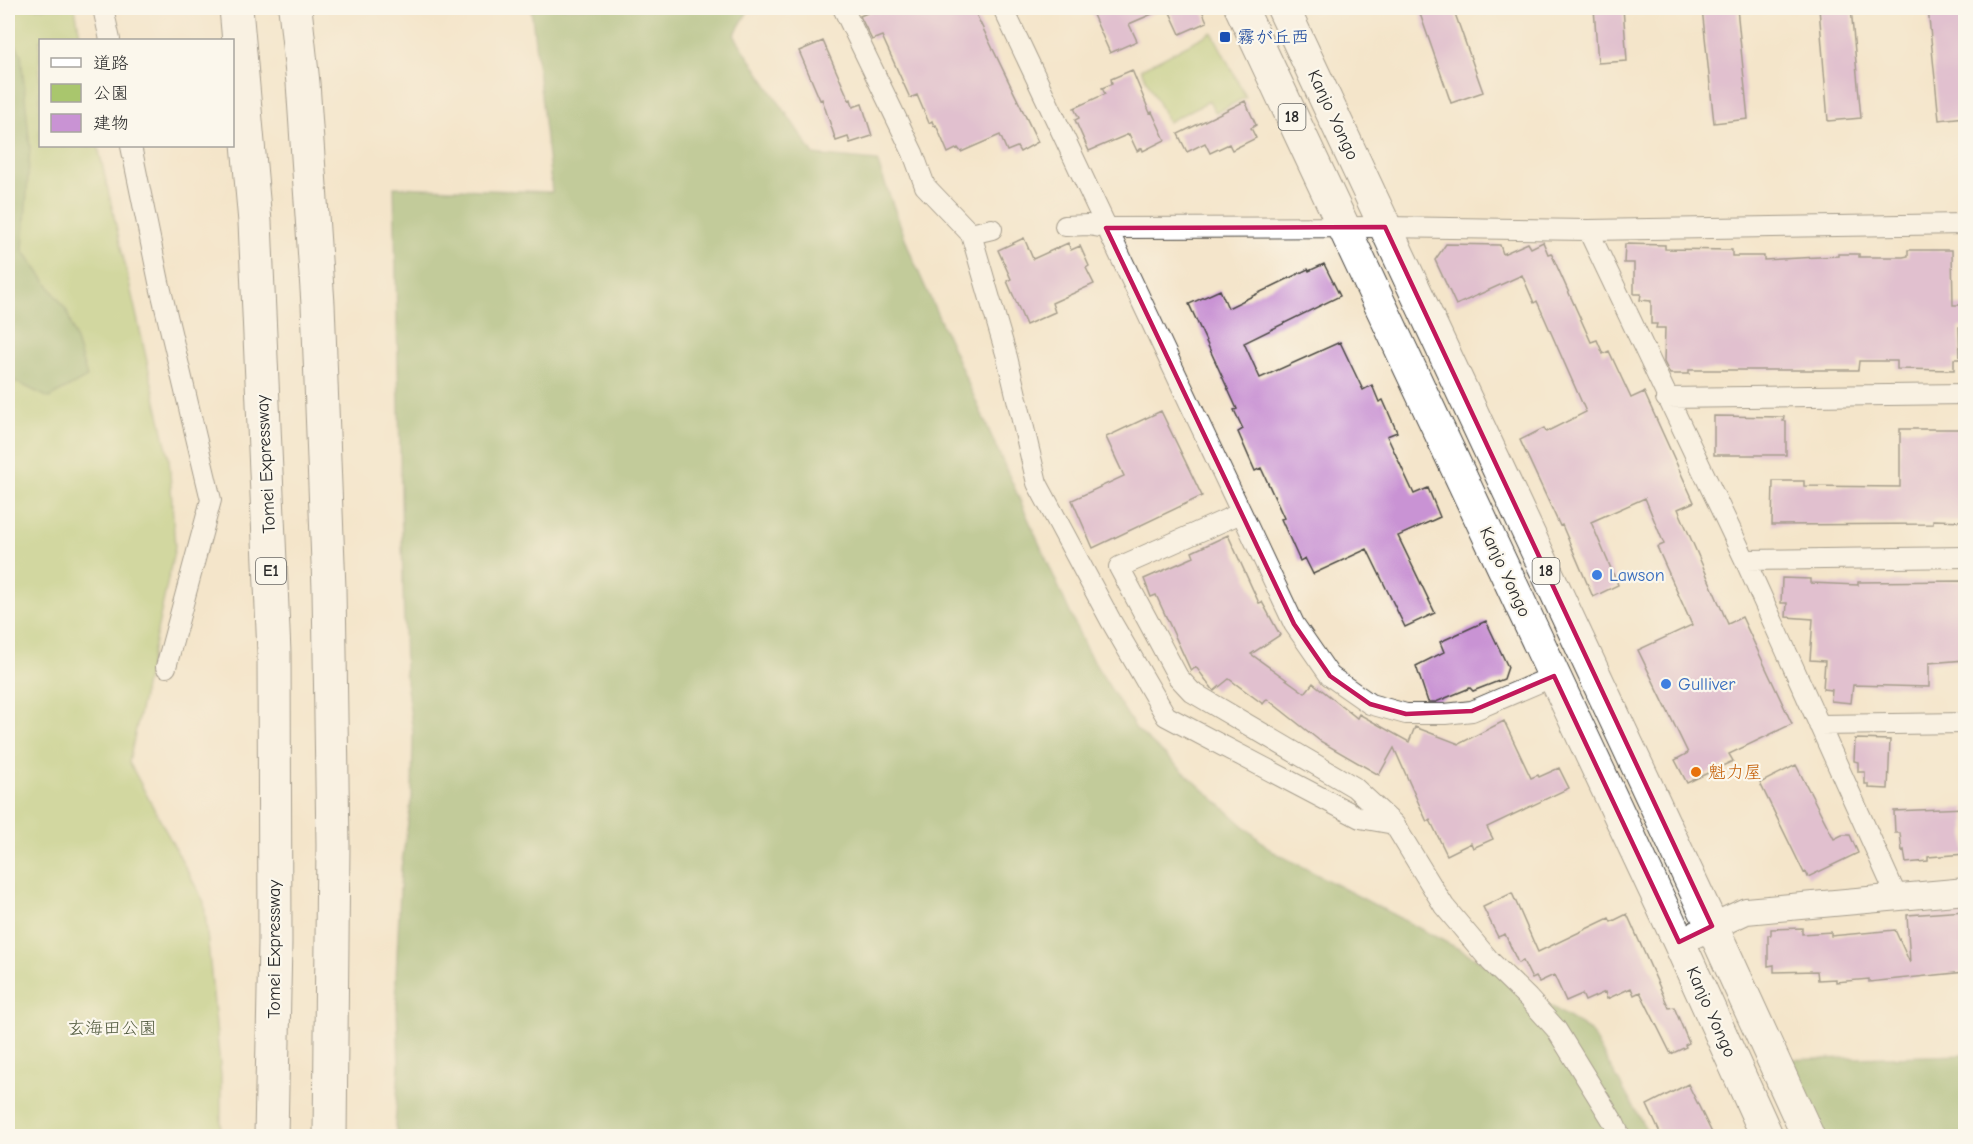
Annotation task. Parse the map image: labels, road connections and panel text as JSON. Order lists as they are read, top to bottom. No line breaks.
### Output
{"streets":{"highway":["Tomei Expressway","E1"],"main road":["Kanjo Yongo","18"]},"parks":["玄海田公園"],"places":{"transit":["霧が丘西"],"other":["Lawson","Gulliver","魁力屋"]},"legend":["道路","公園","建物"]}
